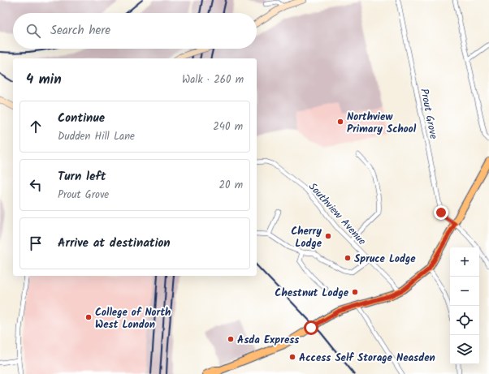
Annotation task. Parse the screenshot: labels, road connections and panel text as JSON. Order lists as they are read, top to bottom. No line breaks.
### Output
{"streets":{"street":["Prout Grove","Southview Avenue"]},"places":["Northview Primary School","Cherry Lodge","Spruce Lodge","Chestnut Lodge","College of North West London","Asda Express","Access Self Storage Neasden"],"page":{"search":"Search here","heading":["4 min","Walk · 260 m"],"list":[["Continue","Dudden Hill Lane","240 m"],["Turn left","Prout Grove","20 m"],"Arrive at destination"],"map_buttons":["+","−"]}}
